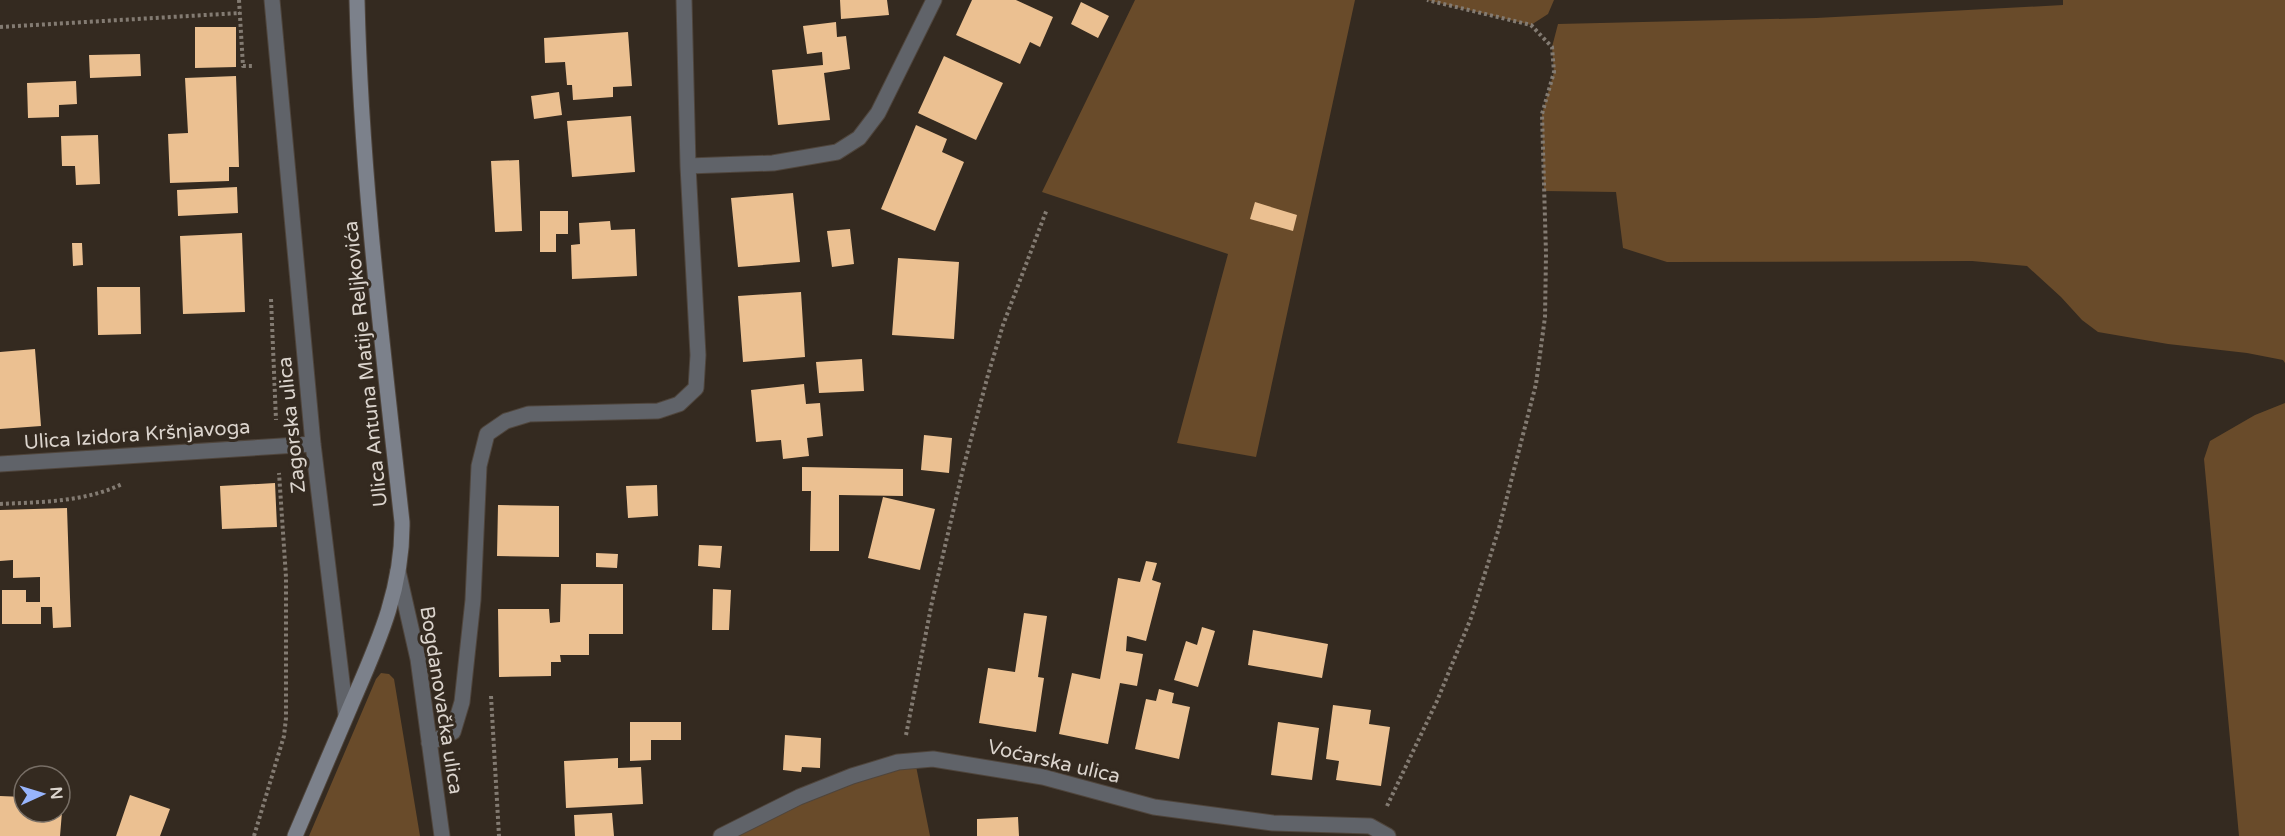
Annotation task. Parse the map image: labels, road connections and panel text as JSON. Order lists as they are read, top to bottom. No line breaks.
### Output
{"streets":{"main road":["Ulica Antuna Matije Reljkovića","Zagorska ulica"],"street":["Ulica Izidora Kršnjavoga","Bogdanovačka ulica","Voćarska ulica"]},"crossings":[["Ulica Antuna Matije Reljkovića","Zagorska ulica"],["Ulica Antuna Matije Reljkovića","Bogdanovačka ulica"],["Zagorska ulica","Ulica Izidora Kršnjavoga"]],"north":"right"}
